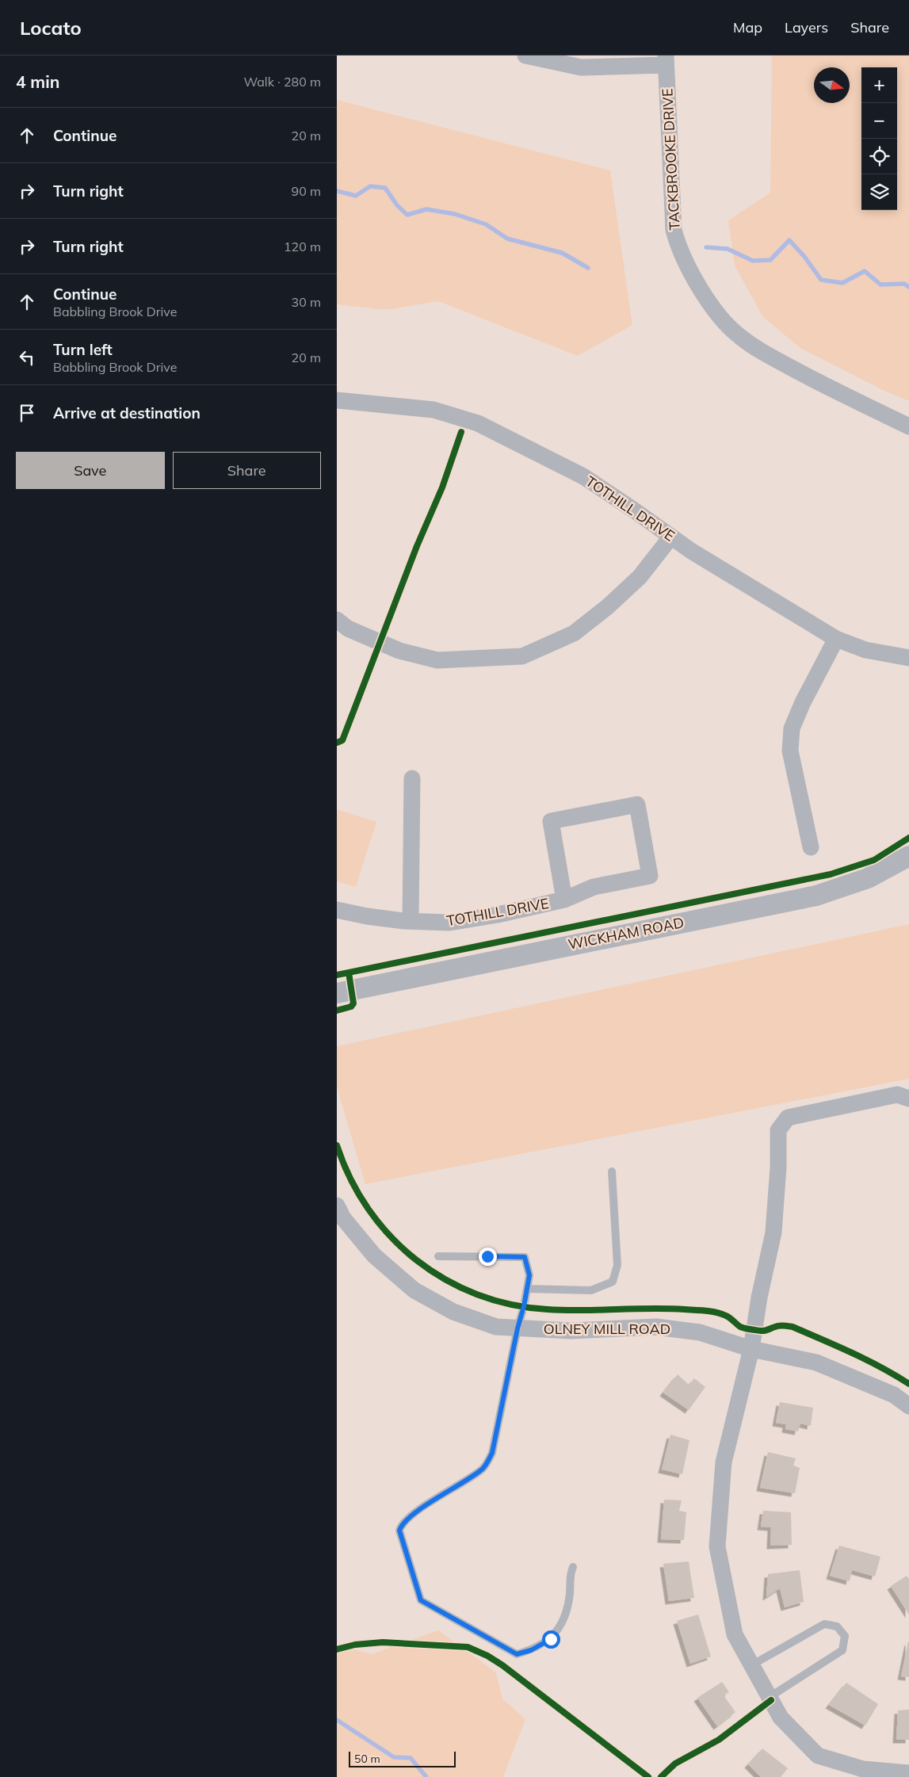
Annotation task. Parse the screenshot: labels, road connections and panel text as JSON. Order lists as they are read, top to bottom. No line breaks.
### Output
{"streets":{"street":["TACKBROOKE DRIVE","TOTHILL DRIVE","WICKHAM ROAD","OLNEY MILL ROAD"]},"scale_bar":"50 m","north":"right","page":{"header":"Locato","nav":["Map","Layers","Share"],"heading":["4 min","Walk · 280 m"],"map_buttons":["+","−"],"list":[["Continue","20 m"],["Turn right","90 m"],["Turn right","120 m"],["Continue","Babbling Brook Drive","30 m"],["Turn left","Babbling Brook Drive","20 m"],"Arrive at destination"],"buttons":["Save","Share"],"scale":"50 m"}}
